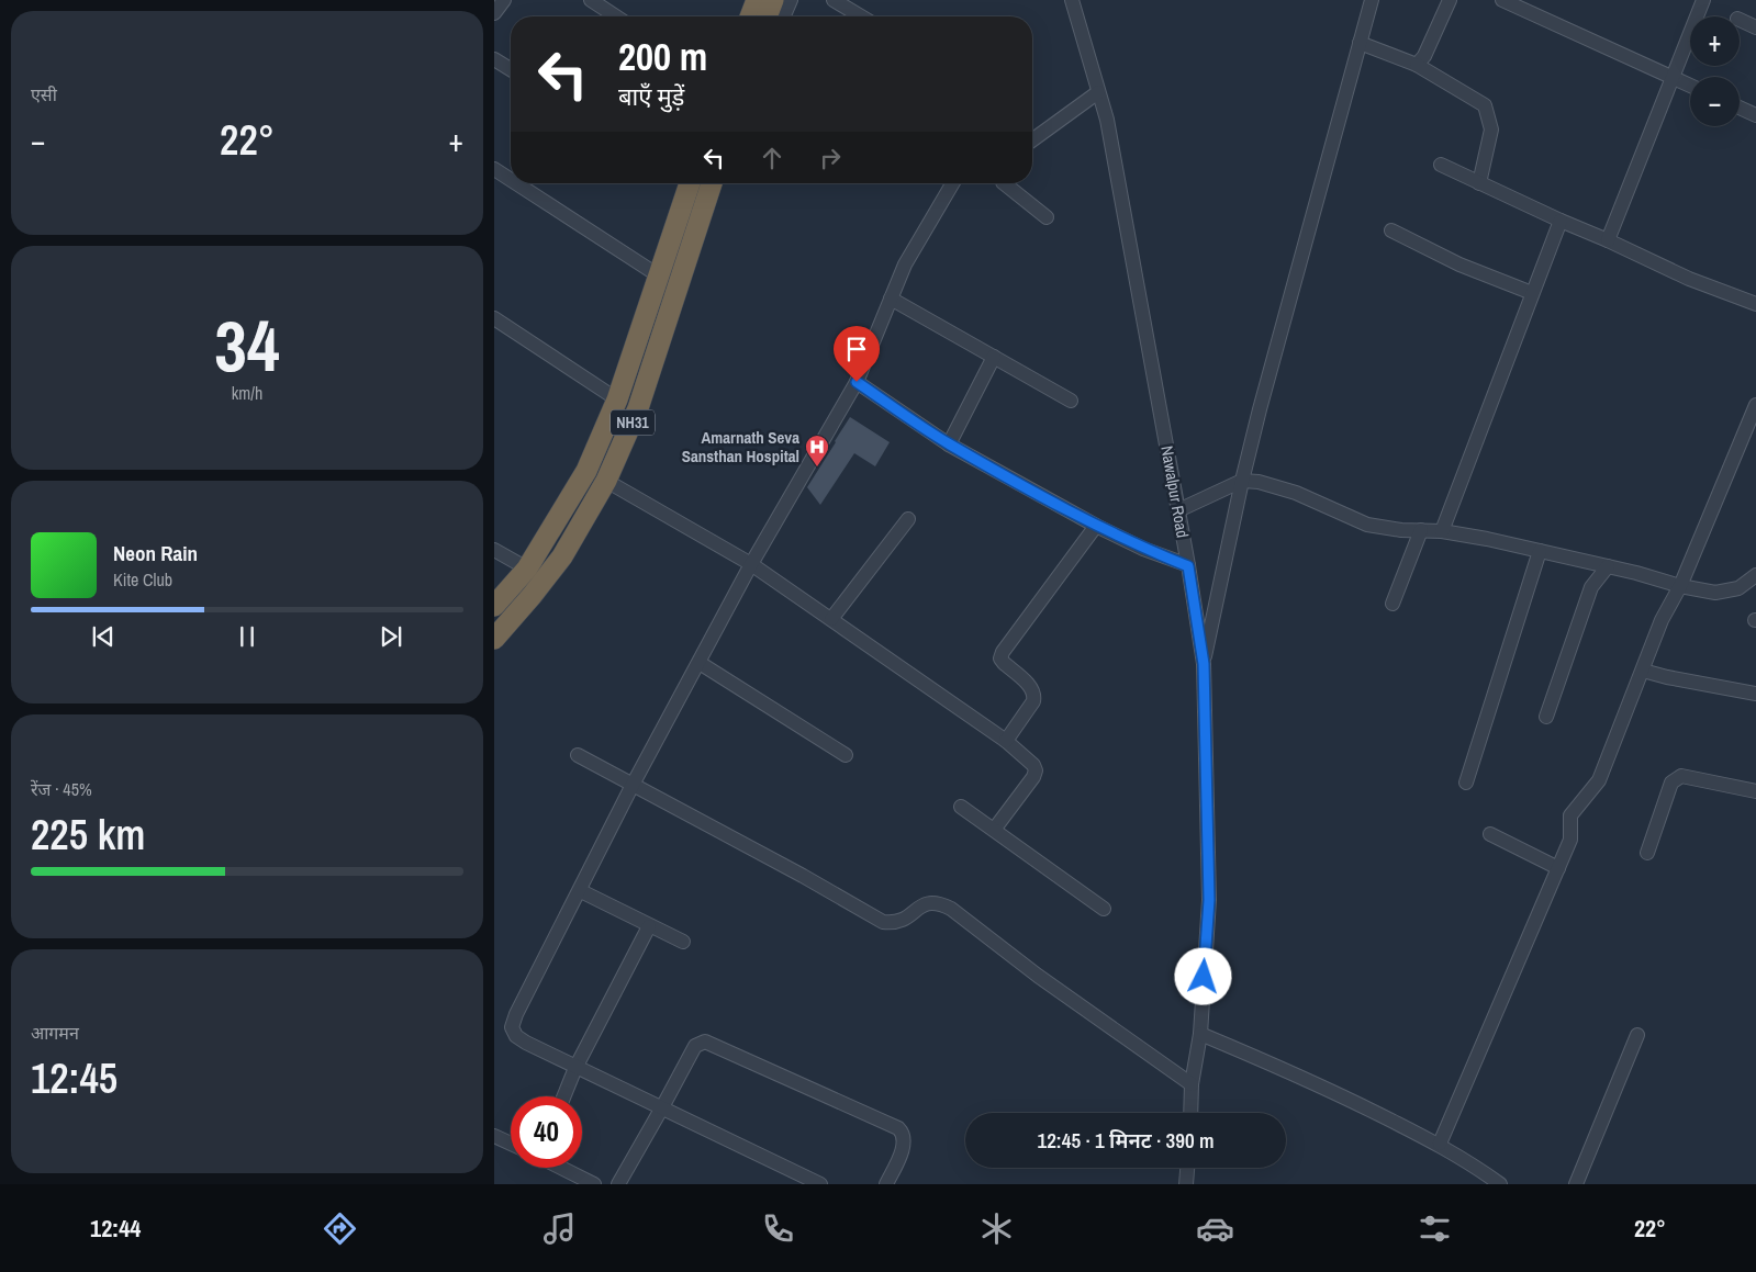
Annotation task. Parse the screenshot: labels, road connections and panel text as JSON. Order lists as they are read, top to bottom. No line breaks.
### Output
{"streets":{"highway":["NH31"],"street":["Nawalpur Road"]},"places":{"hospital":["Amarnath Seva Sansthan Hospital"]},"page":{"tile":["एसी",["34","km/h"],["रेंज · 45%","225 km"],["आगमन","12:45"]],"map_buttons":["+","−"],"turn":["200 m","बाएँ मुड़ें"],"heat":["−","22°","+"],"song":["Neon Rain","Kite Club"],"limit":"40","trip":"12:45 · 1 मिनट · 390 m","tabs":["12:44","22°"]}}
